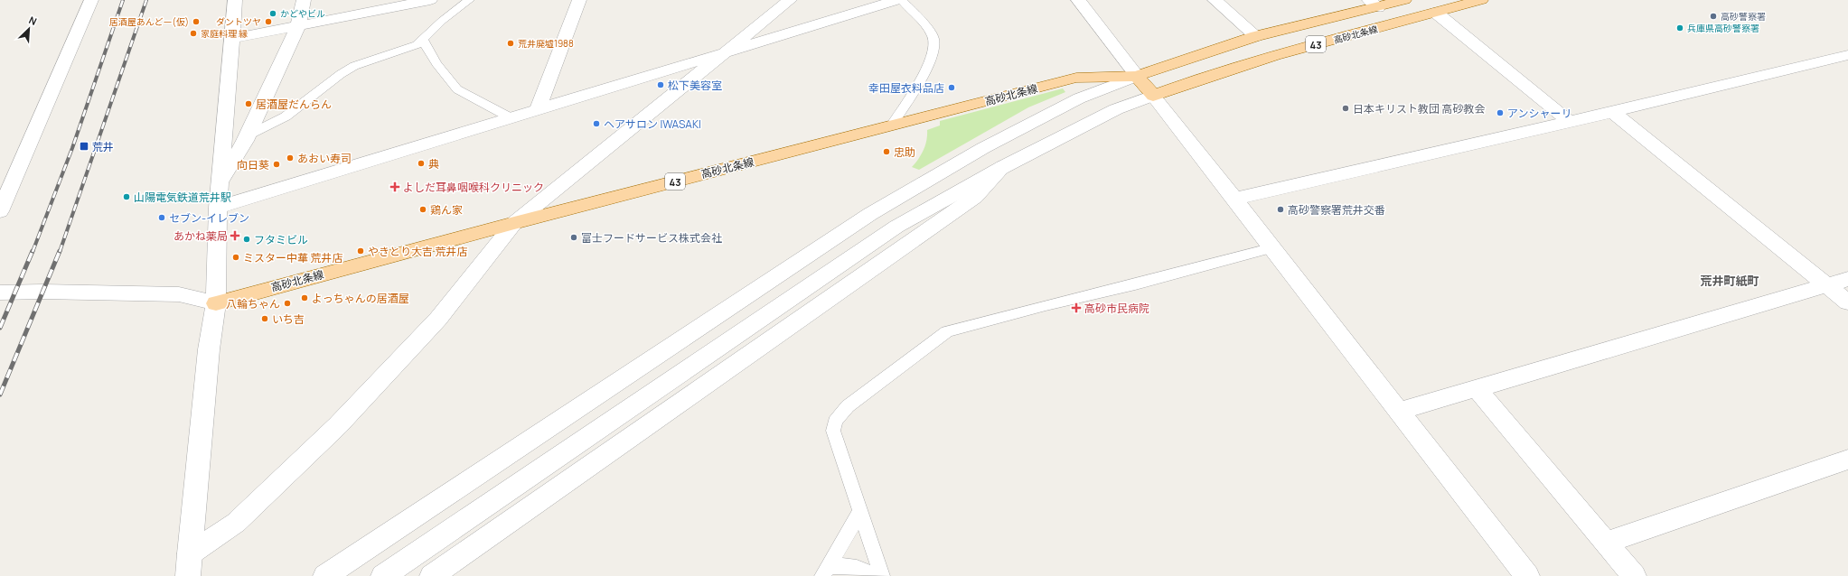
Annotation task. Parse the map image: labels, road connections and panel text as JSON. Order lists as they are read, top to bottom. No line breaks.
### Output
{"streets":{"main road":["高砂北条線","43"]},"districts":["荒井町紙町"],"places":{"other":["かどやビル","高砂警察署","居酒屋あんどー(仮)","ダントツヤ","兵庫県高砂警察署","家庭料理 縁","荒井廃墟1988","松下美容室","幸田屋衣料品店","居酒屋だんらん","日本キリスト教団 高砂教会","アンシャーリ","ヘアサロン IWASAKI","忠助","あおい寿司","典","向日葵","山陽電気鉄道荒井駅","鶏ん家","高砂警察署荒井交番","セブン-イレブン","富士フードサービス株式会社","フタミビル","やきとり大吉 荒井店","ミスター中華 荒井店","よっちゃんの居酒屋","八輪ちゃん","いち吉"],"transit":["荒井"],"health":["よしだ耳鼻咽喉科クリニック","あかね薬局","高砂市民病院"]},"north":"top right"}
